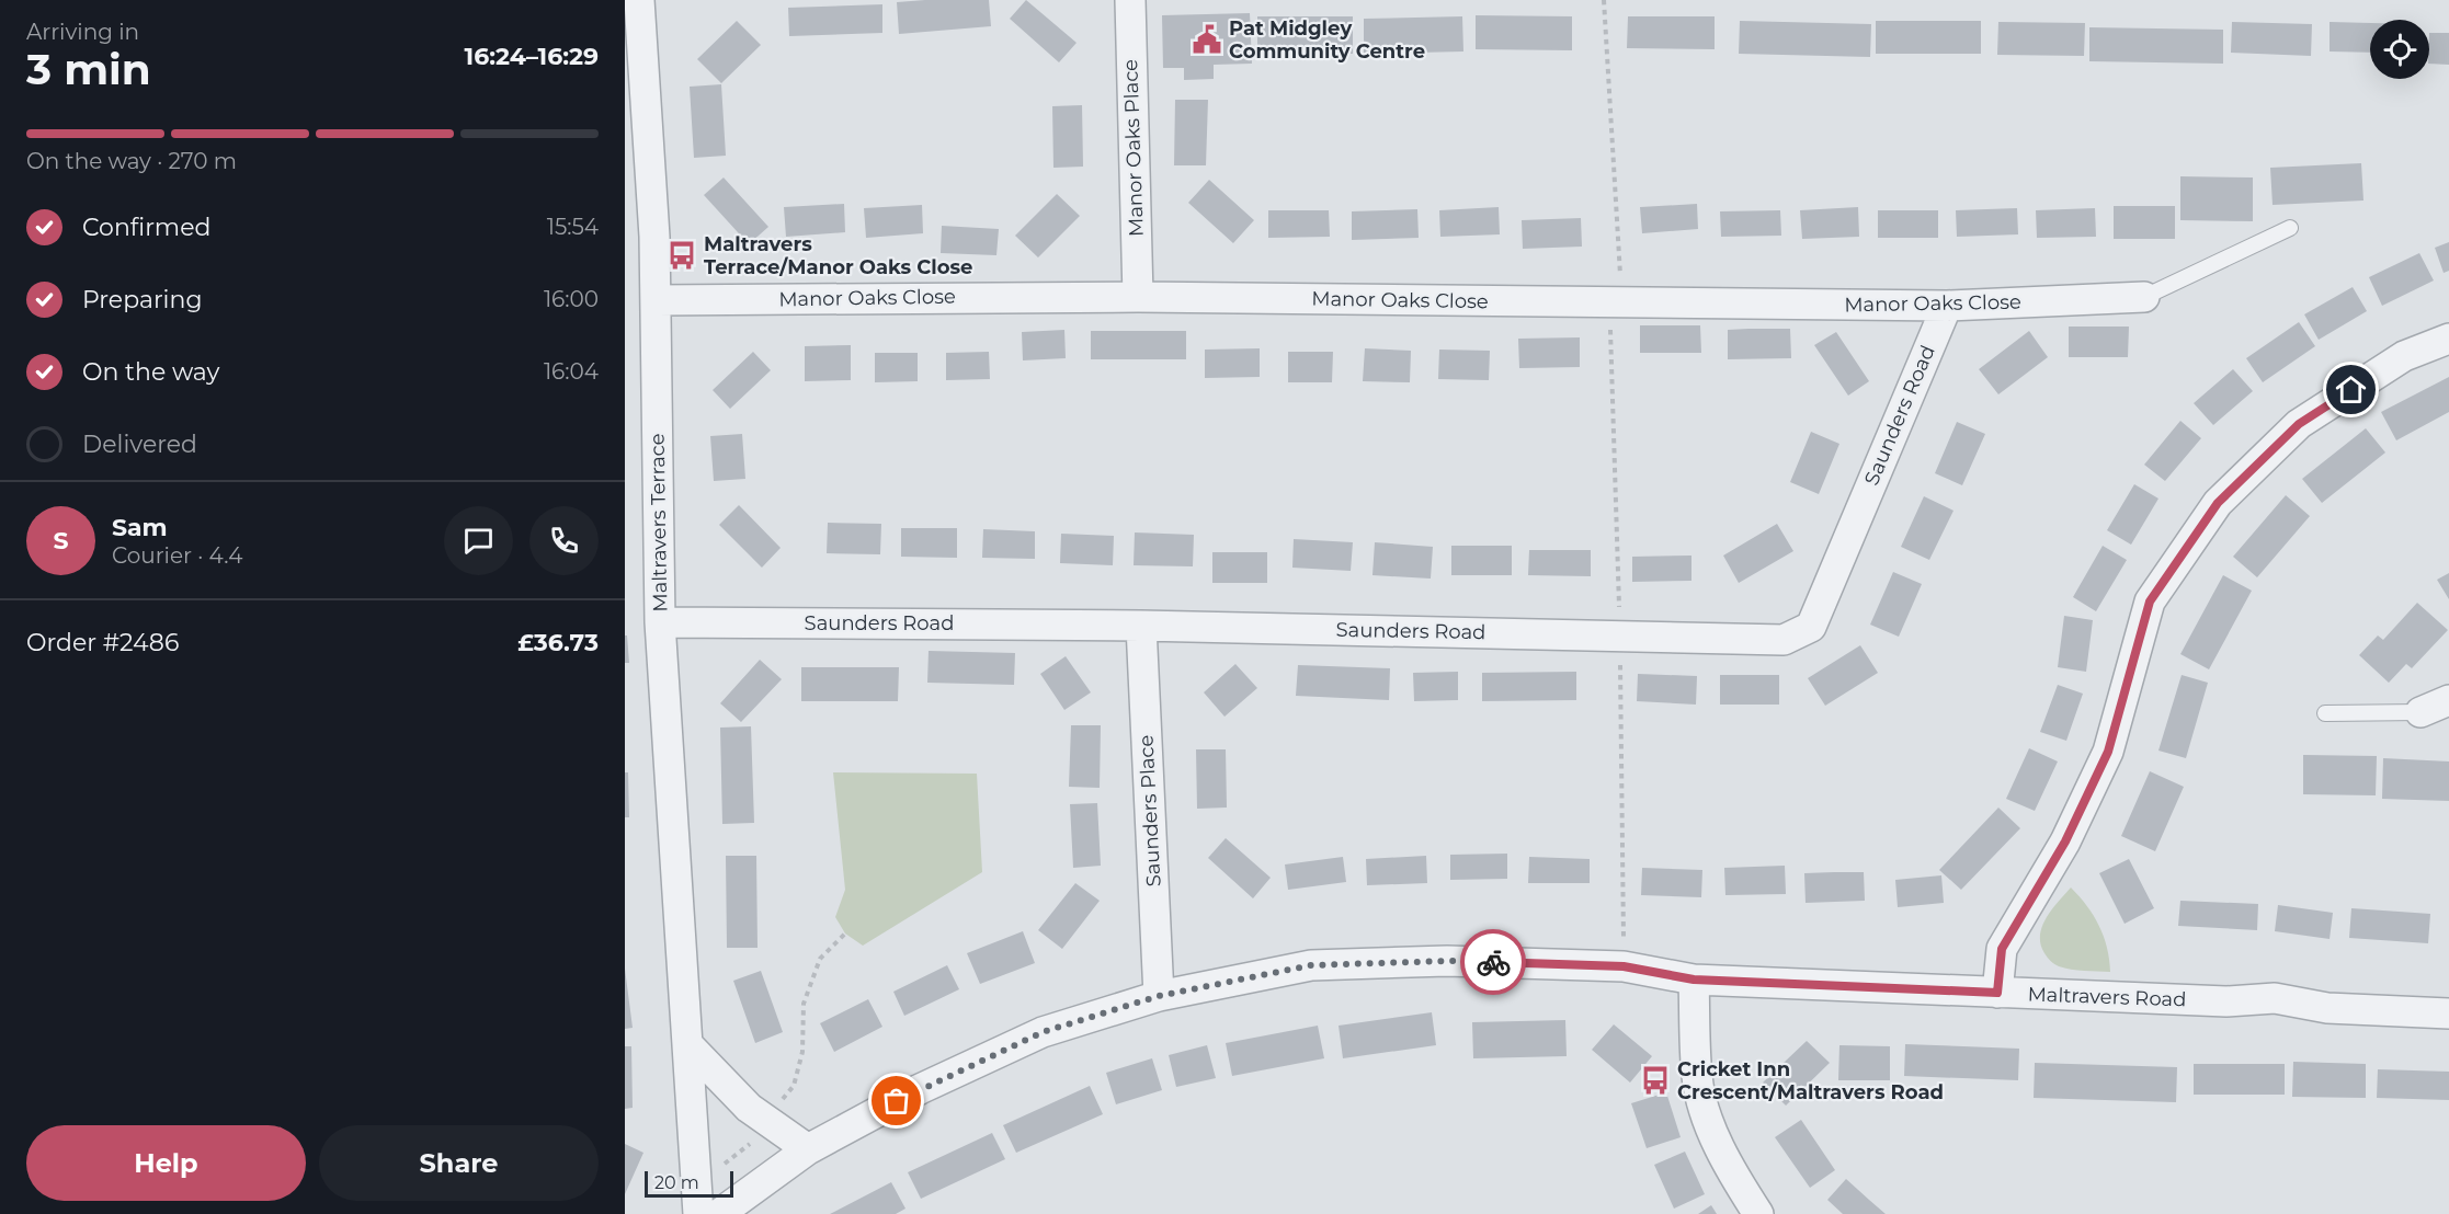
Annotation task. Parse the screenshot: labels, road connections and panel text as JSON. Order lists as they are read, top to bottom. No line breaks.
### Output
{"streets":{"street":["Manor Oaks Place","Manor Oaks Close","Saunders Road","Maltravers Terrace","Saunders Place","Maltravers Road"]},"crossings":[["Manor Oaks Place","Manor Oaks Close"],["Manor Oaks Close","Saunders Road"],["Manor Oaks Close","Maltravers Terrace"],["Saunders Road","Maltravers Terrace"],["Saunders Road","Saunders Place"],["Saunders Place","Maltravers Road"]],"places":{"public building":["Pat Midgley Community Centre"],"bus stop":["Maltravers Terrace/Manor Oaks Close","Cricket Inn Crescent/Maltravers Road"]},"scale_bar":"20 m","page":{"heading":["3 min","Arriving in","16:24–16:29"],"panel":["Sam","Courier · 4.4","Order #2486","£36.73"],"bar":"On the way · 270 m","list":[["Confirmed","15:54"],["Preparing","16:00"],["On the way","16:04"],"Delivered"],"round":"S","buttons":["Help","Share"],"scale":"20 m"}}
